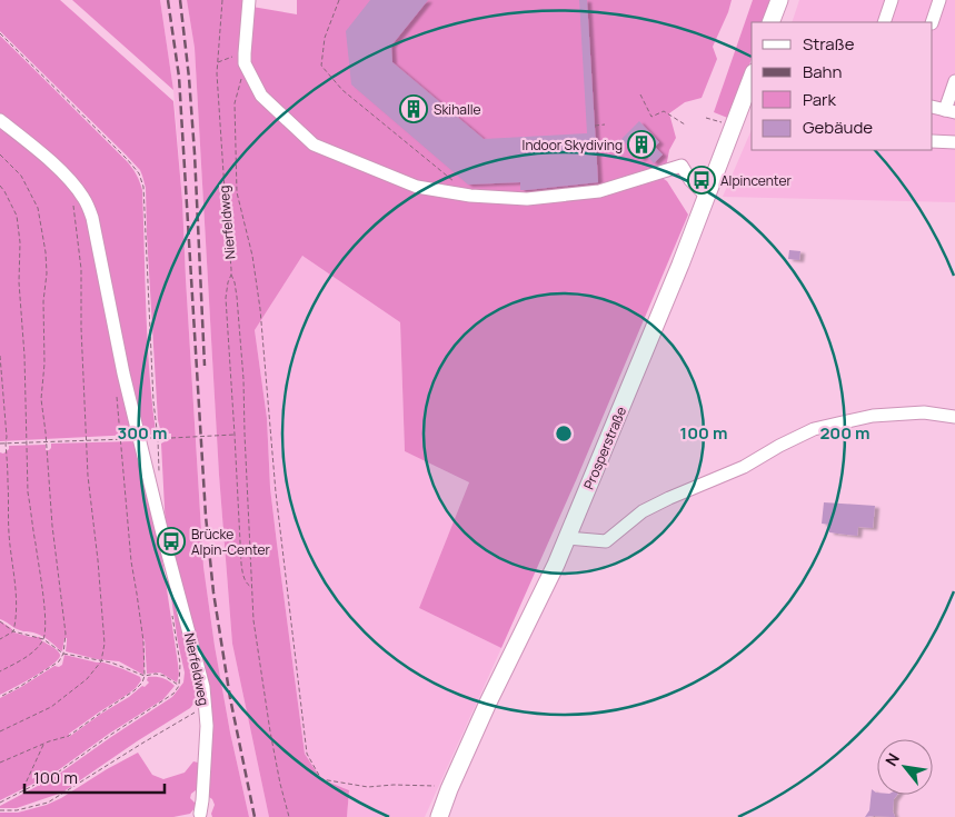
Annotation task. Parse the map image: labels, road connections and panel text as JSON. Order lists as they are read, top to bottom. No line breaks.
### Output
{"streets":{"main road":["Prosperstraße"],"street":["Nierfeldweg"]},"places":{"building":["Skihalle","Indoor Skydiving"],"bus stop":["Alpincenter","Brücke Alpin-Center"]},"legend":["Straße","Bahn","Park","Gebäude"],"scale_bar":"100 m","north":"top left","rings":["100 m","200 m","300 m"]}
